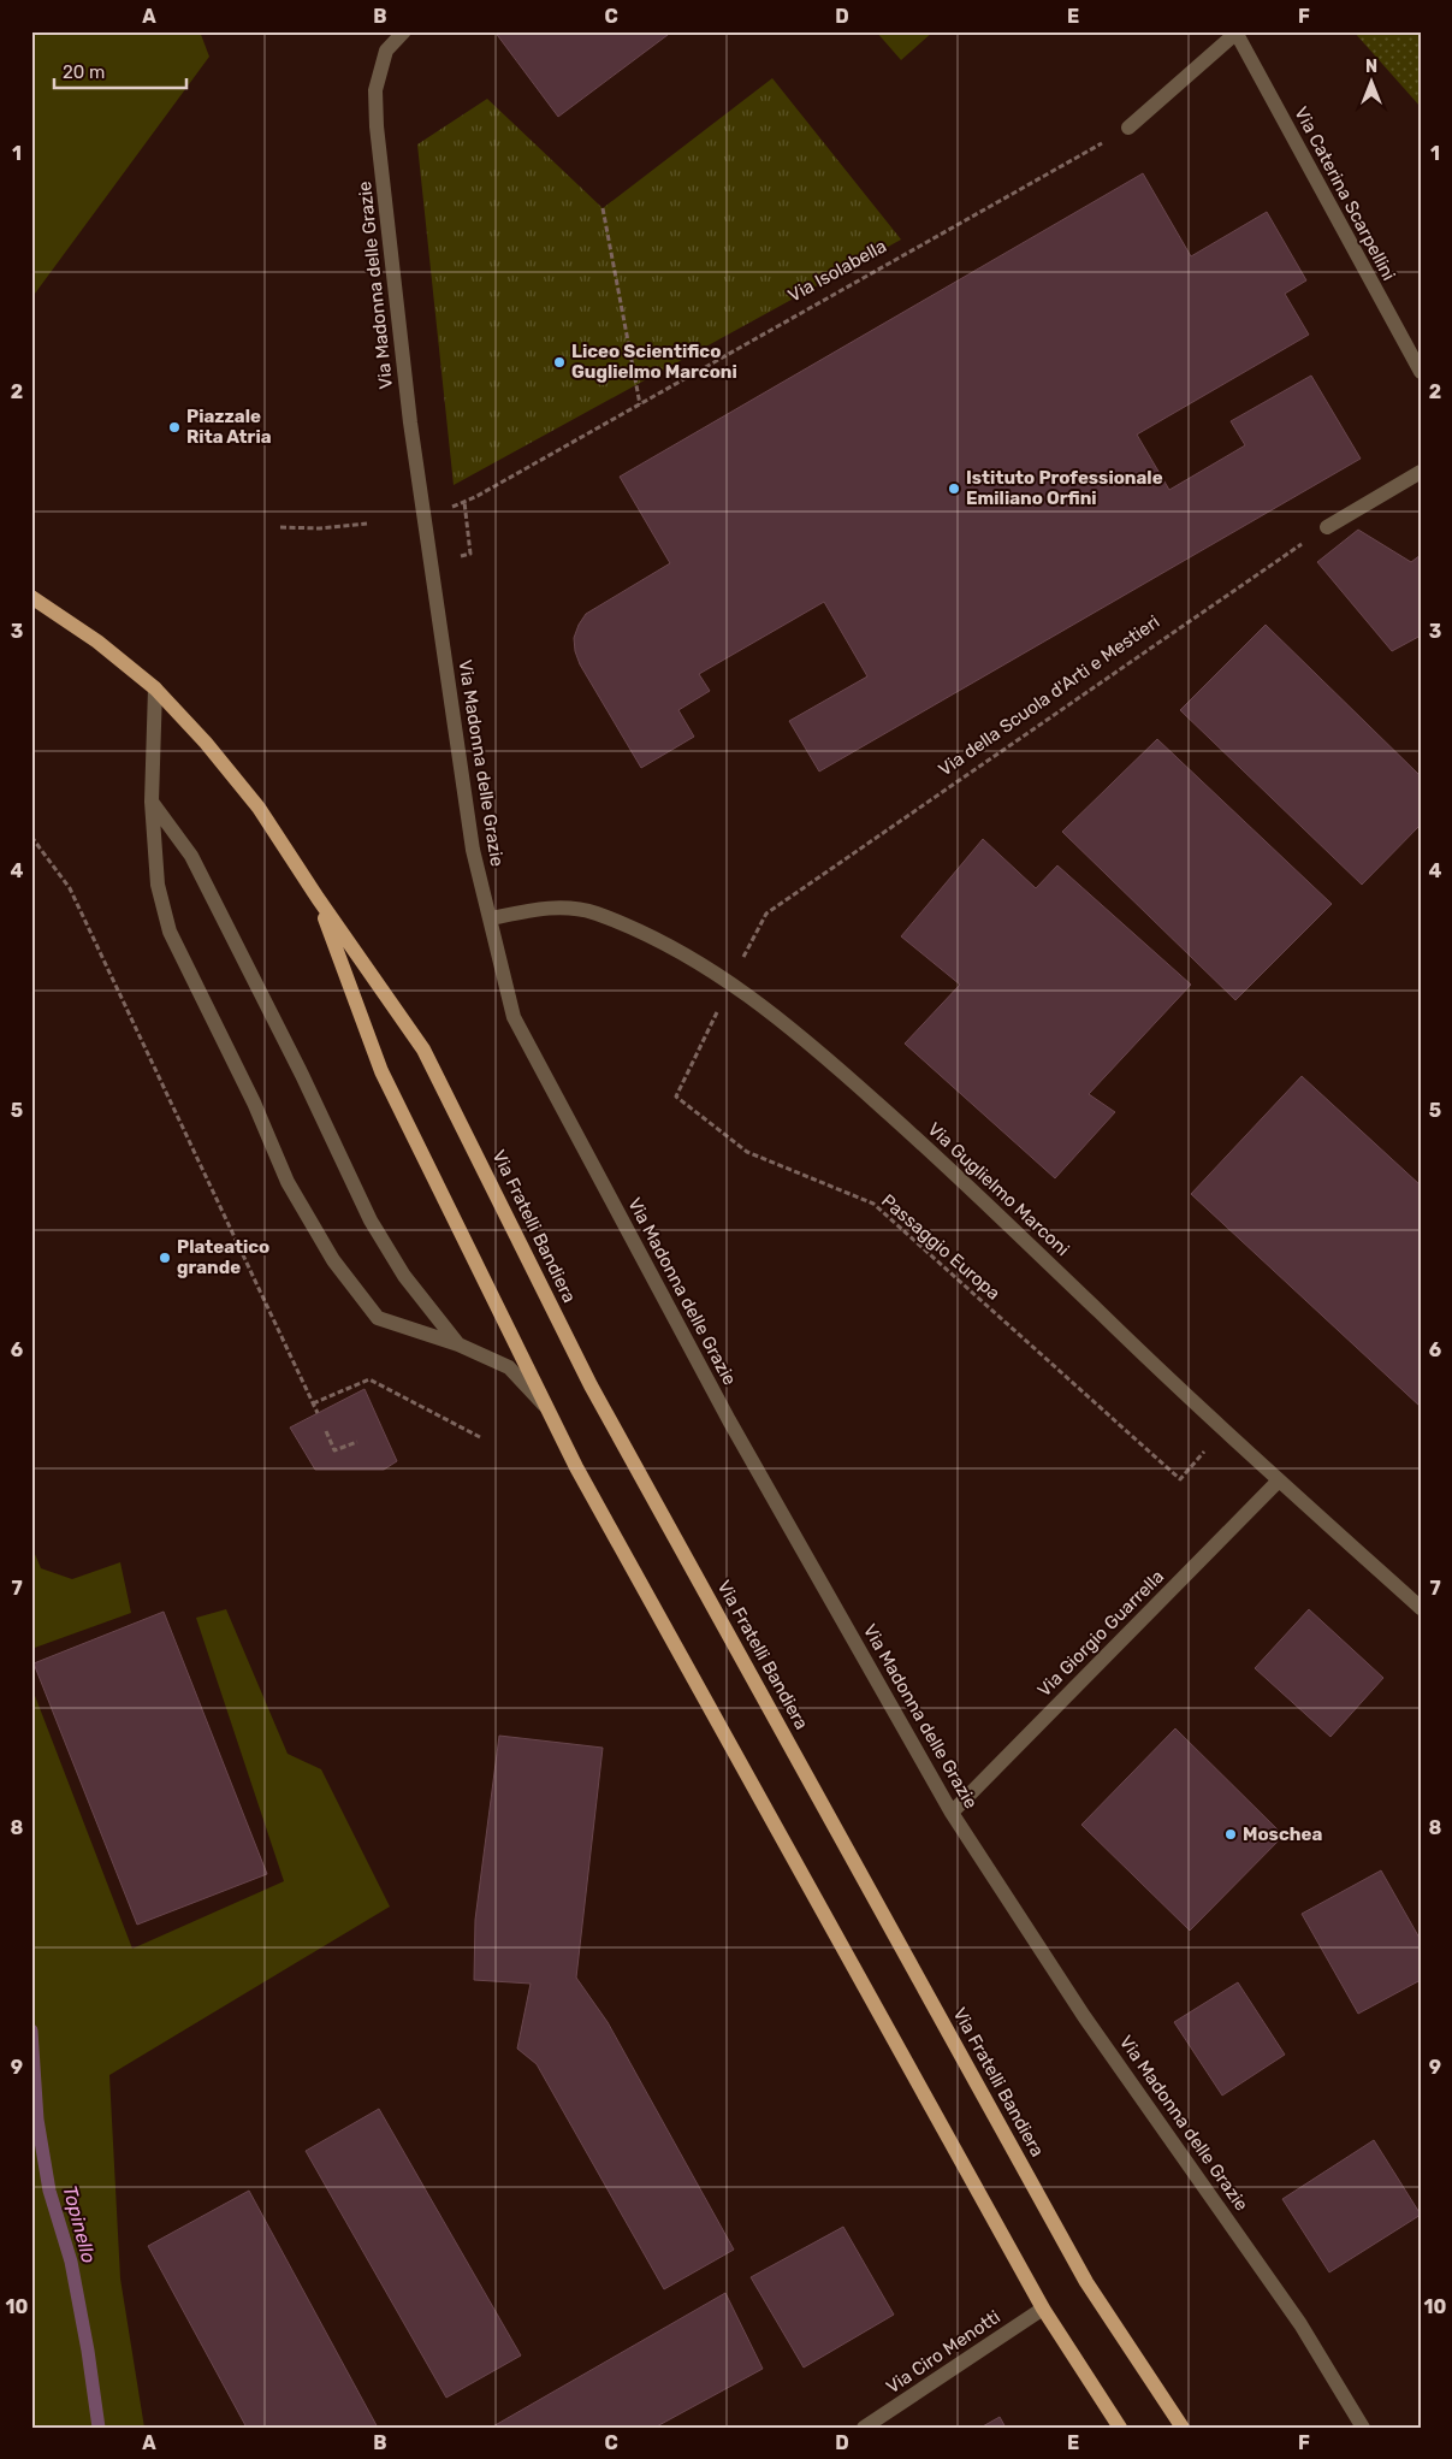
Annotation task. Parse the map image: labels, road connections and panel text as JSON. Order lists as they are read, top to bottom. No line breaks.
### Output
{"streets":{"main road":["Via Fratelli Bandiera"],"street":["Via Caterina Scarpellini","Via Madonna delle Grazie","Via Guglielmo Marconi","Via Giorgio Guarrella","Via Ciro Menotti"],"path":["Via Isolabella","Via della Scuola d'Arti e Mestieri","Passaggio Europa"]},"crossings":[["Via Madonna delle Grazie","Via Guglielmo Marconi"],["Via Madonna delle Grazie","Via Giorgio Guarrella"],["Via della Scuola d'Arti e Mestieri","Via Guglielmo Marconi"],["Via della Scuola d'Arti e Mestieri","Passaggio Europa"],["Via Guglielmo Marconi","Passaggio Europa"],["Via Guglielmo Marconi","Via Giorgio Guarrella"],["Via Fratelli Bandiera","Via Ciro Menotti"]],"water":["Topinello"],"places":["Liceo Scientifico Guglielmo Marconi","Piazzale Rita Atria","Istituto Professionale Emiliano Orfini","Plateatico grande","Moschea"],"scale_bar":"20 m","north":"top","grid":{"columns":["A","B","C","D","E","F"],"rows":["1","2","3","4","5","6","7","8","9","10"]}}
